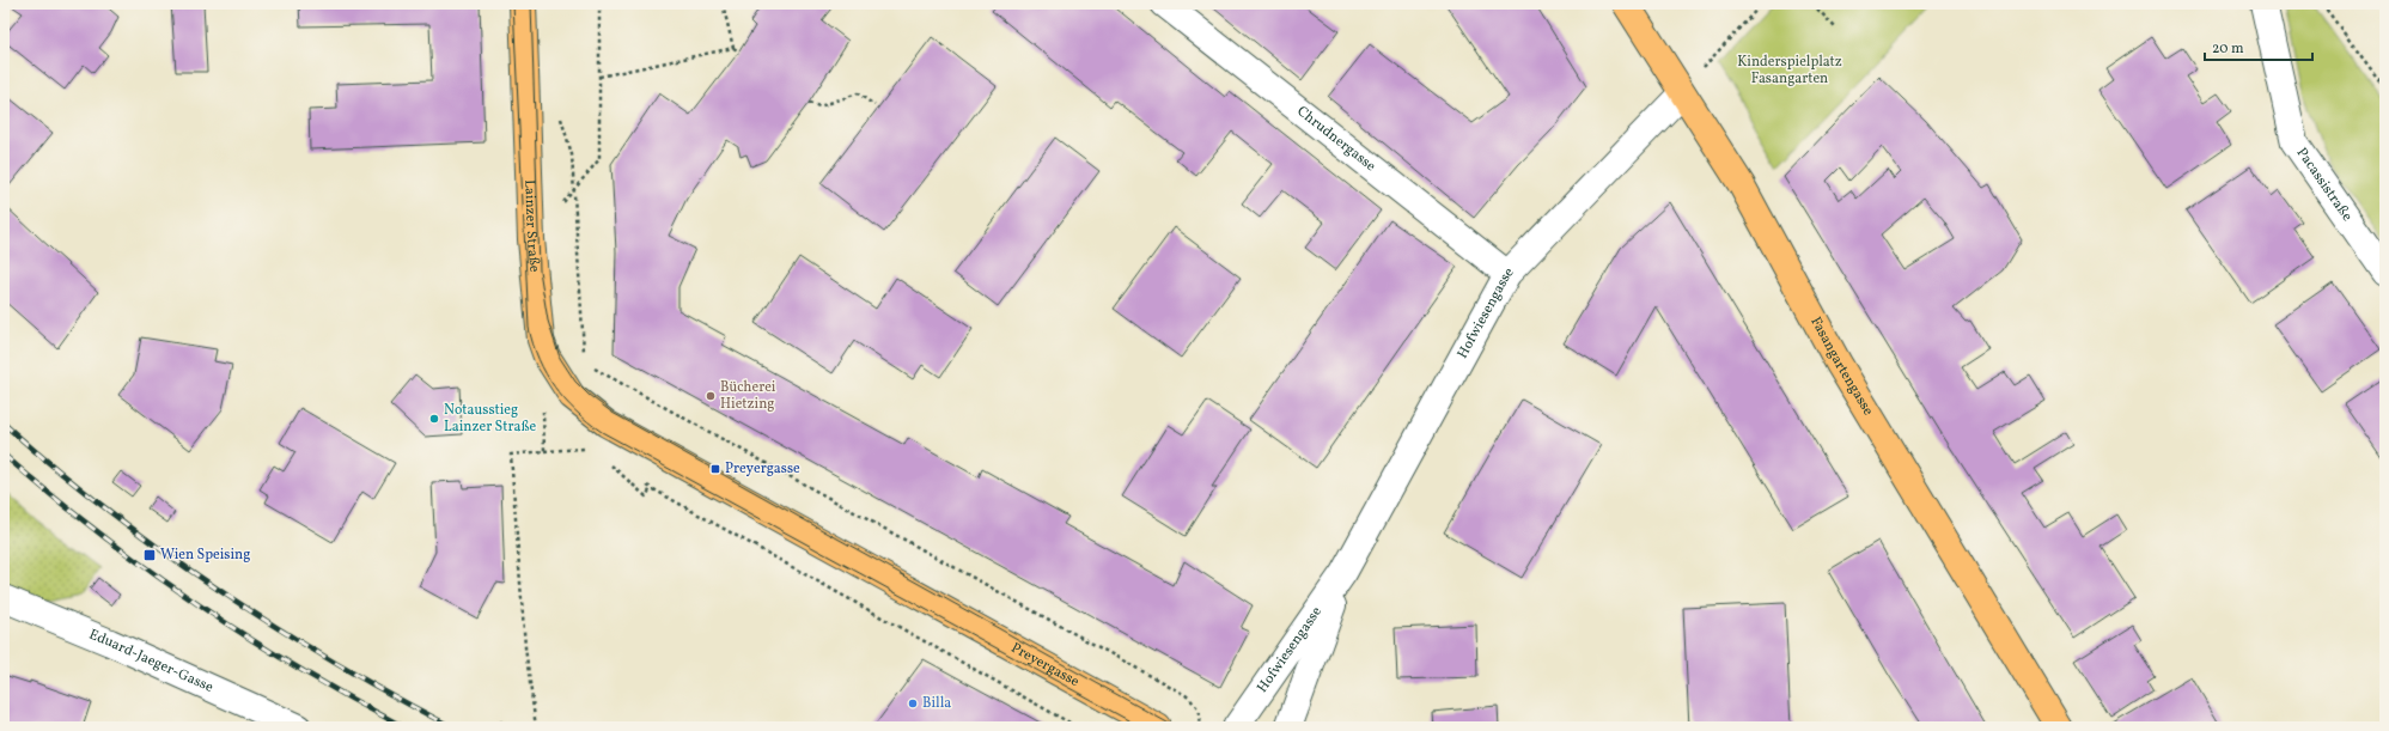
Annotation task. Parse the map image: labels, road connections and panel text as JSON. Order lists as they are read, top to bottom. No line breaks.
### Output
{"streets":{"main road":["Lainzer Straße","Fasangartengasse","Preyergasse"],"street":["Chrudnergasse","Pacassistraße","Hofwiesengasse","Eduard-Jaeger-Gasse"]},"crossings":[["Chrudnergasse","Hofwiesengasse"],["Lainzer Straße","Preyergasse"],["Hofwiesengasse","Fasangartengasse"]],"parks":["Kinderspielplatz Fasangarten"],"places":{"other":["Bücherei Hietzing","Notausstieg Lainzer Straße","Billa"],"transit":["Preyergasse","Wien Speising"]},"scale_bar":"20 m"}
